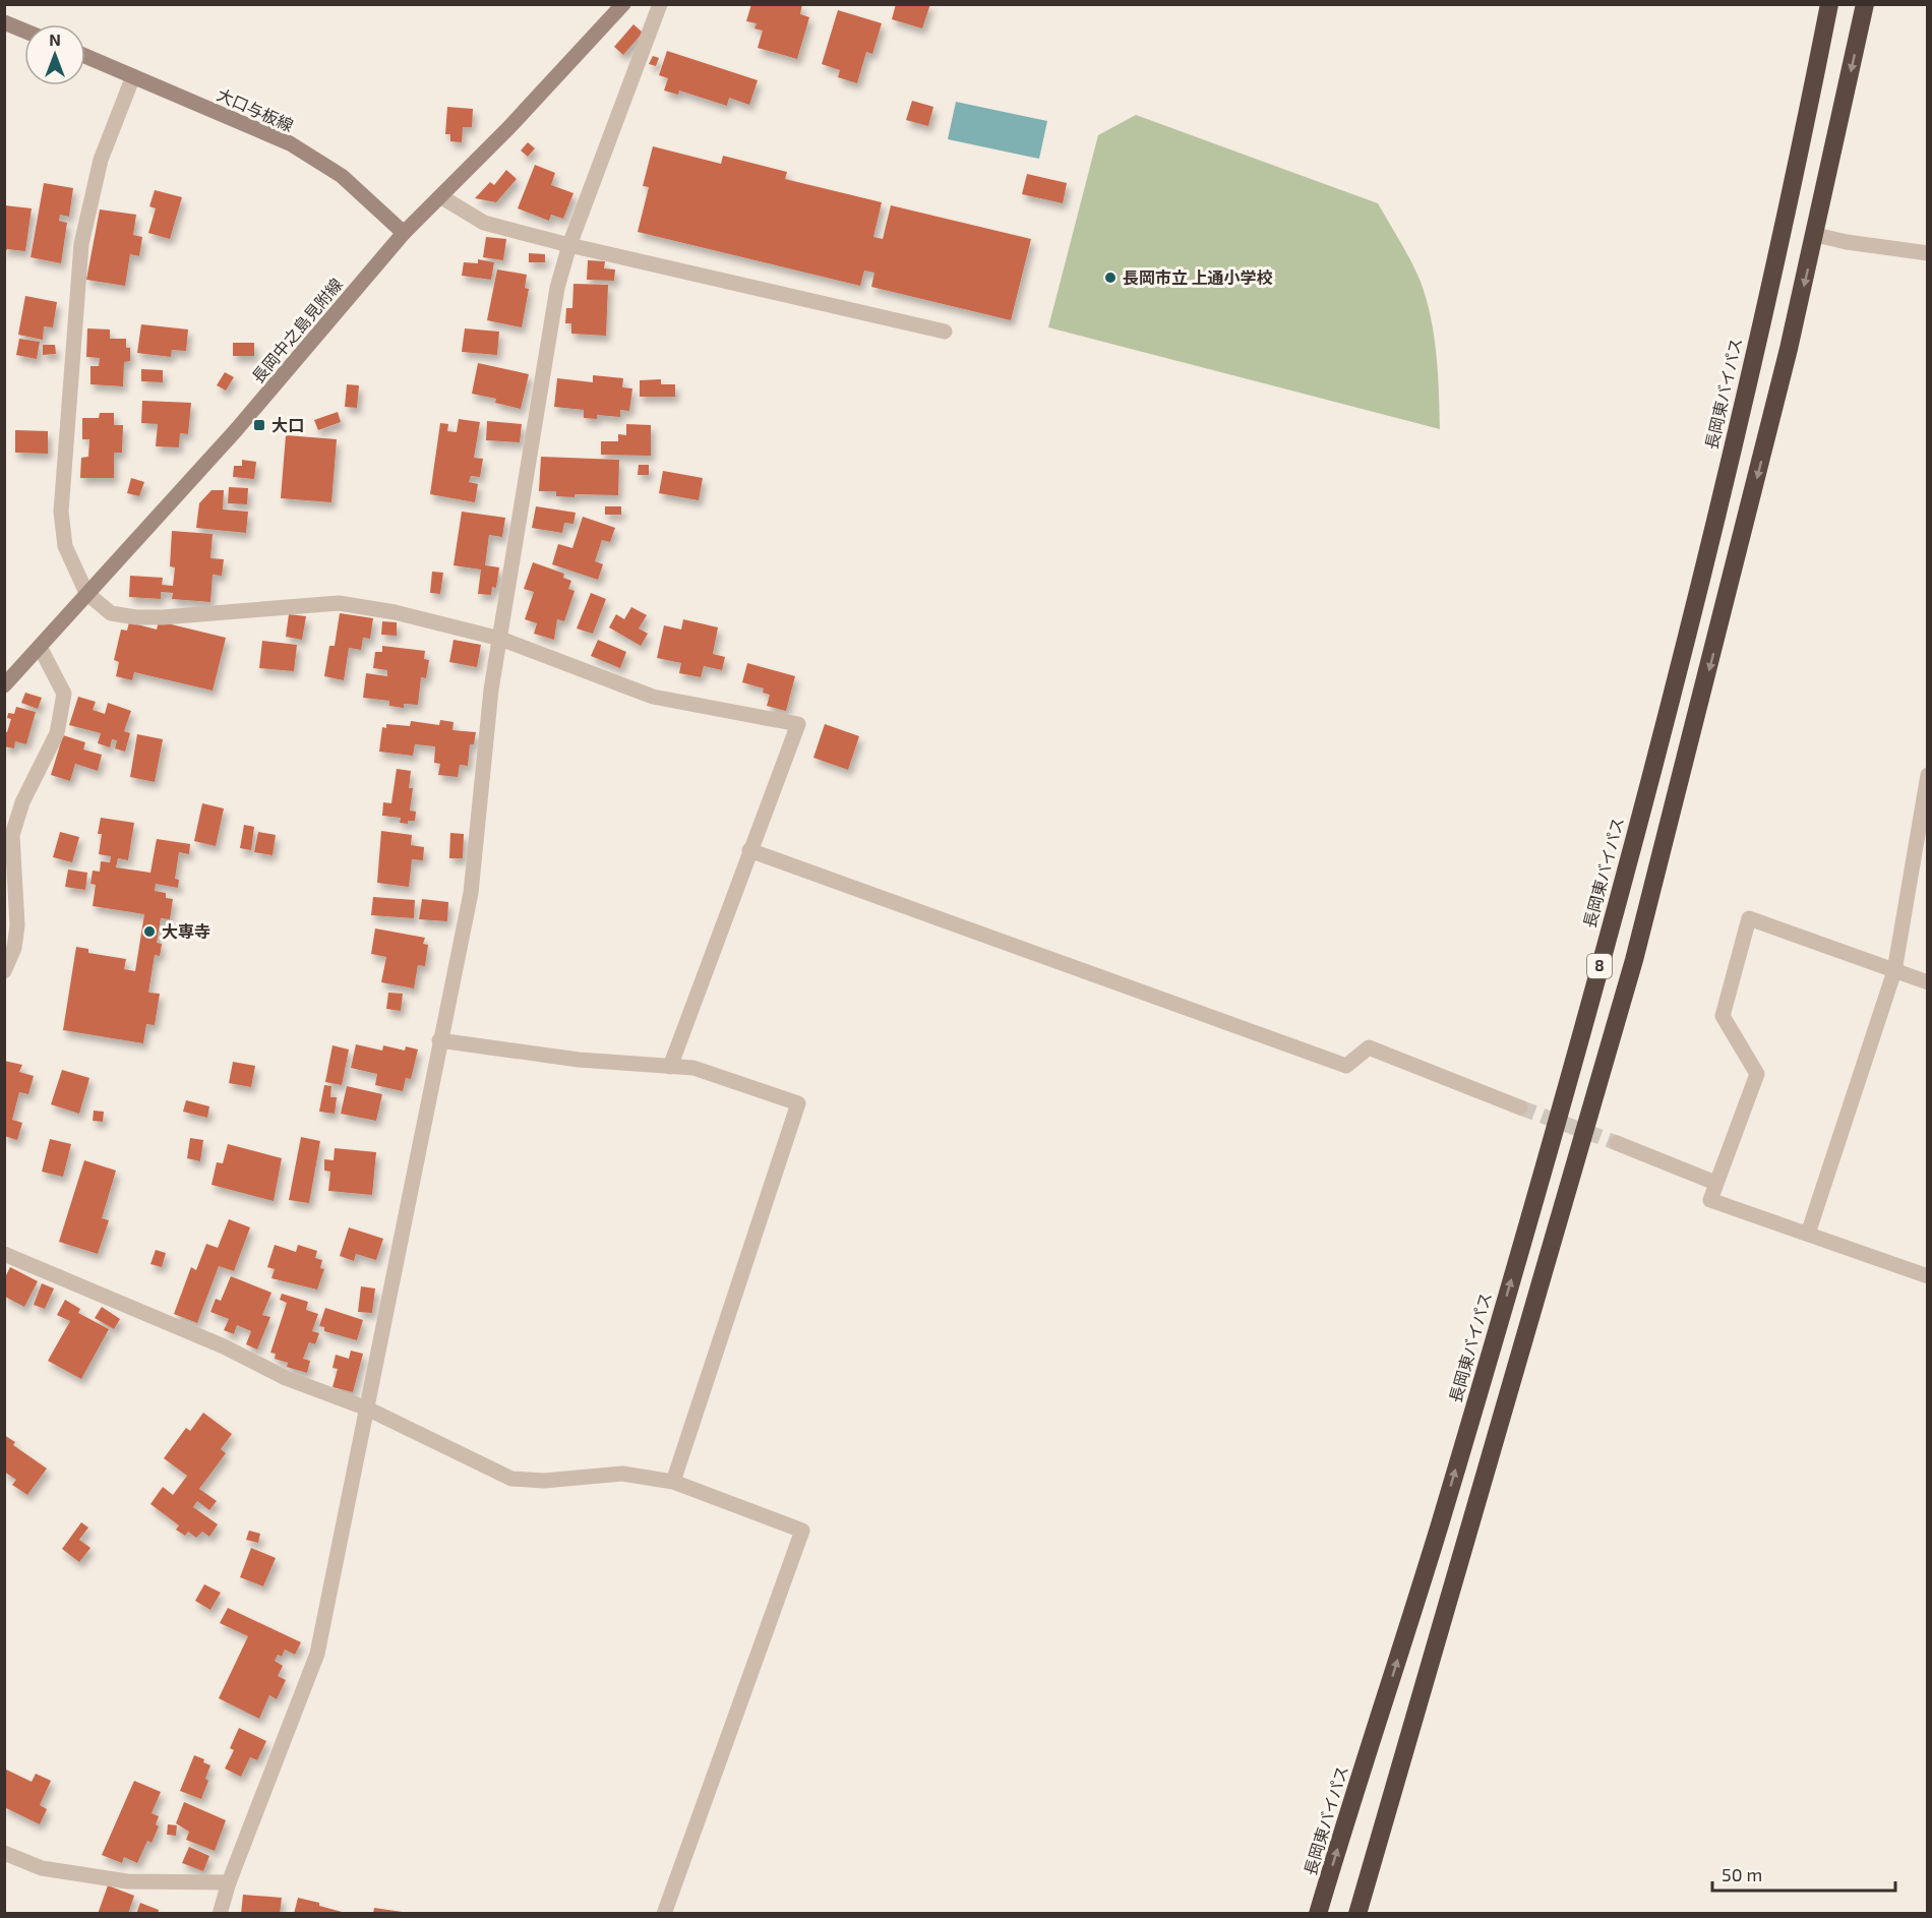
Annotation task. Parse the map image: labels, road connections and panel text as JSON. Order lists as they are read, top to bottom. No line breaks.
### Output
{"streets":{"highway":["長岡東バイパス","8"],"main road":["大口与板線","長岡中之島見附線"]},"crossings":[["大口与板線","長岡中之島見附線"]],"places":{"other":["長岡市立 上通小学校","大専寺"],"transit":["大口"]},"scale_bar":"50 m","north":"top"}
